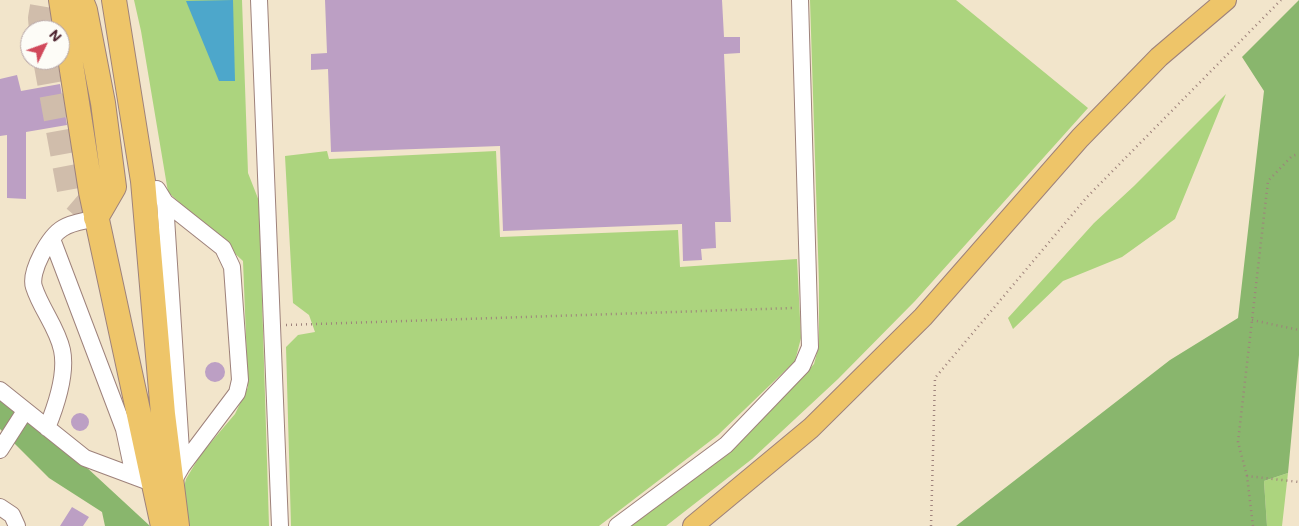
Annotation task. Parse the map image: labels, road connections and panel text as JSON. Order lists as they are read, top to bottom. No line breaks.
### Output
{"north":"top right"}
